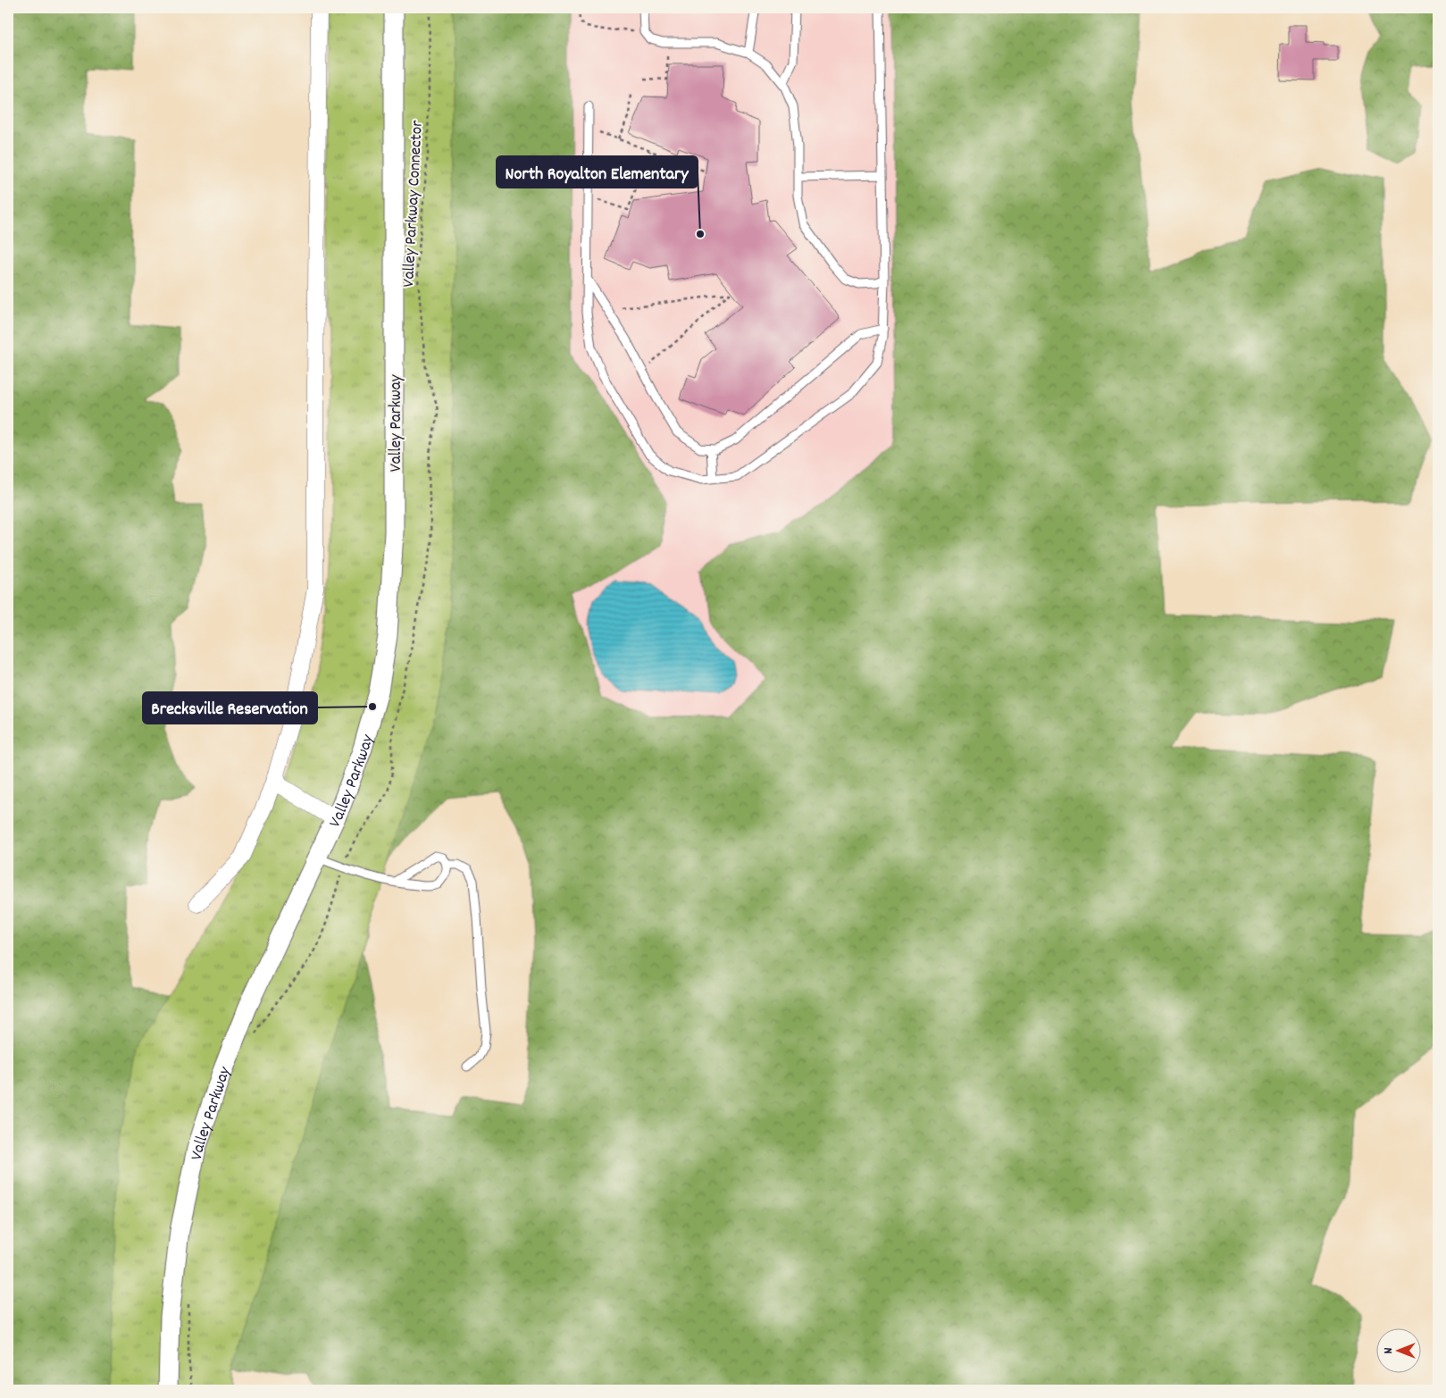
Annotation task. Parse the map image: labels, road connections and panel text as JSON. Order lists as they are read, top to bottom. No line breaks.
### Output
{"streets":{"street":["Valley Parkway"],"path":["Valley Parkway Connector"]},"places":["North Royalton Elementary","Brecksville Reservation"],"north":"left"}
